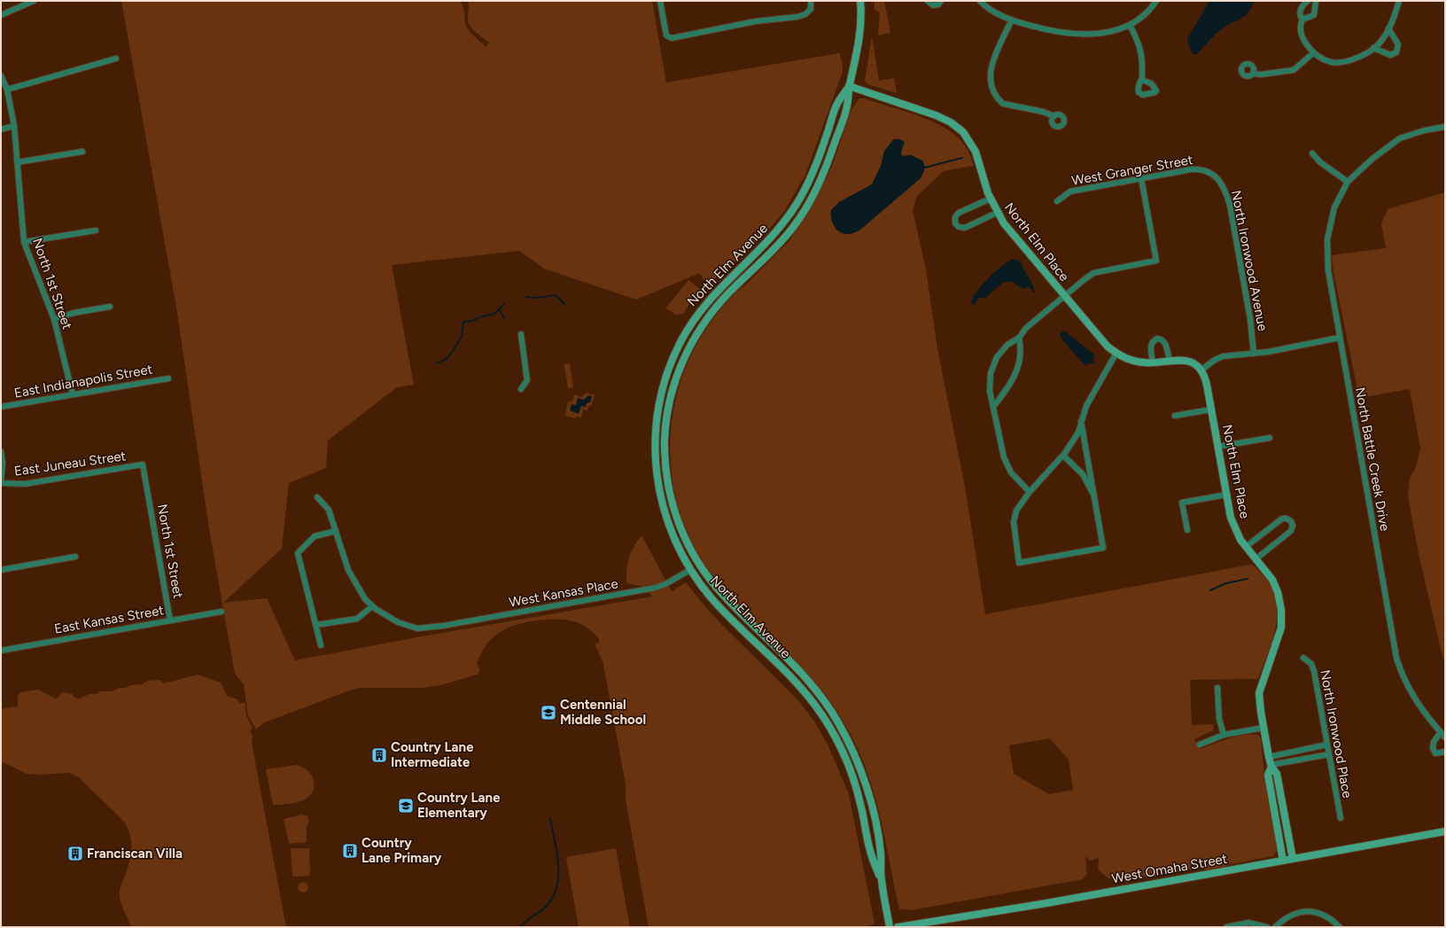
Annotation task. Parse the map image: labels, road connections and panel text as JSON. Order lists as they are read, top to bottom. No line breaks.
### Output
{"streets":{"main road":["North Elm Place","North Elm Avenue","West Omaha Street"],"street":["West Granger Street","North Ironwood Avenue","North 1st Street","East Indianapolis Street","North Battle Creek Drive","East Juneau Street","West Kansas Place","East Kansas Street","North Ironwood Place"]},"crossings":[["West Granger Street","North Ironwood Avenue"],["North Elm Place","North Elm Avenue"],["North Elm Place","West Omaha Street"],["North Elm Avenue","West Kansas Place"],["North 1st Street","East Indianapolis Street"],["North 1st Street","East Juneau Street"],["North 1st Street","East Kansas Street"]],"places":{"school or university":["Centennial Middle School","Country Lane Elementary"],"building":["Country Lane Intermediate","Country Lane Primary","Franciscan Villa"]}}
